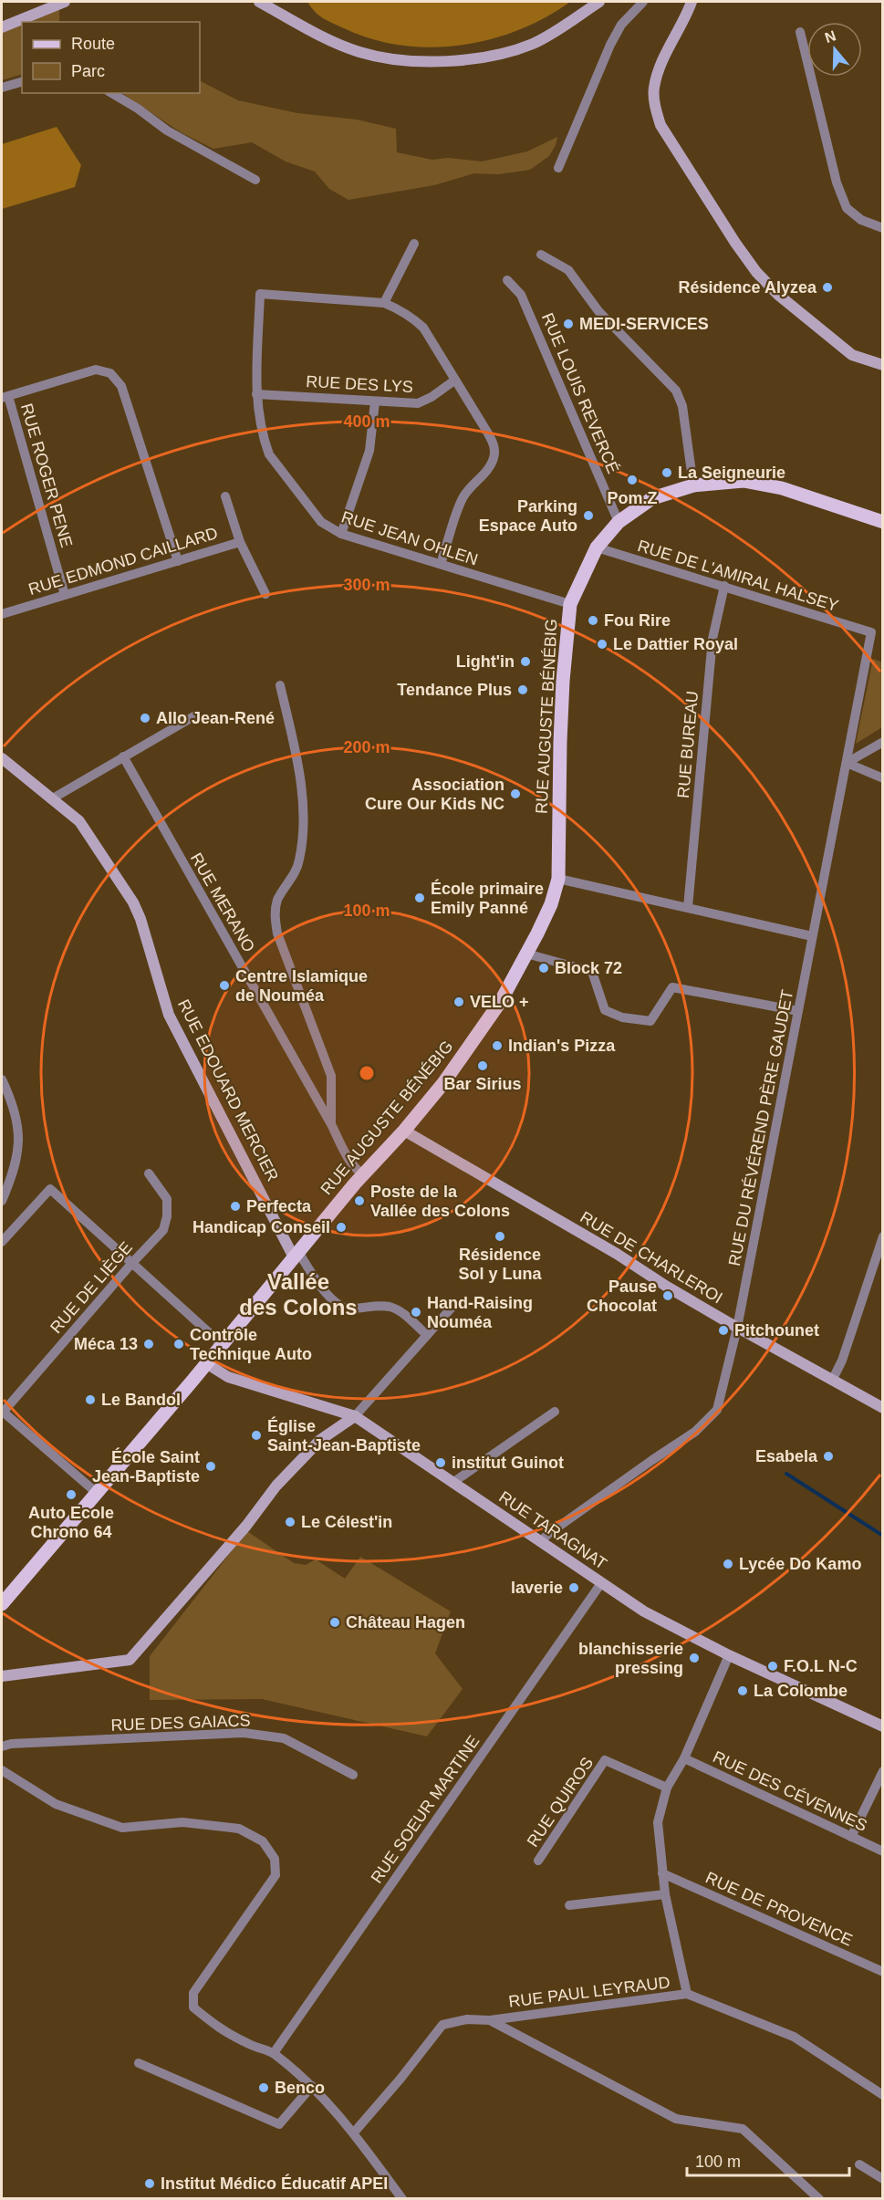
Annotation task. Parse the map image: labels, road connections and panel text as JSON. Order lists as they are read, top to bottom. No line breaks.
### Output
{"streets":{"main road":["RUE AUGUSTE BÉNÉBIG"],"street":["RUE DES LYS","RUE LOUIS REVERCÉ","RUE ROGER PENE","RUE JEAN OHLEN","RUE EDMOND CAILLARD","RUE DE L'AMIRAL HALSEY","RUE BUREAU","RUE MERANO","RUE EDOUARD MERCIER","RUE DU RÉVÉREND PÈRE GAUDET","RUE DE CHARLEROI","RUE DE LIÈGE","RUE TARAGNAT","RUE DES GAIACS","RUE DES CÉVENNES","RUE QUIROS","RUE SOEUR MARTINE","RUE DE PROVENCE","RUE PAUL LEYRAUD"]},"crossings":[["RUE DES LYS","RUE JEAN OHLEN"],["RUE LOUIS REVERCÉ","RUE AUGUSTE BÉNÉBIG"],["RUE ROGER PENE","RUE EDMOND CAILLARD"],["RUE JEAN OHLEN","RUE AUGUSTE BÉNÉBIG"],["RUE DE L'AMIRAL HALSEY","RUE AUGUSTE BÉNÉBIG"],["RUE DE L'AMIRAL HALSEY","RUE BUREAU"],["RUE DE L'AMIRAL HALSEY","RUE DU RÉVÉREND PÈRE GAUDET"],["RUE AUGUSTE BÉNÉBIG","RUE MERANO"],["RUE AUGUSTE BÉNÉBIG","RUE EDOUARD MERCIER"],["RUE AUGUSTE BÉNÉBIG","RUE DE CHARLEROI"],["RUE AUGUSTE BÉNÉBIG","RUE TARAGNAT"],["RUE DU RÉVÉREND PÈRE GAUDET","RUE DE CHARLEROI"],["RUE DU RÉVÉREND PÈRE GAUDET","RUE TARAGNAT"],["RUE TARAGNAT","RUE SOEUR MARTINE"],["RUE TARAGNAT","RUE PAUL LEYRAUD"],["RUE DES CÉVENNES","RUE PAUL LEYRAUD"],["RUE QUIROS","RUE PAUL LEYRAUD"],["RUE DE PROVENCE","RUE PAUL LEYRAUD"]],"districts":["Vallée des Colons"],"places":["Résidence Alyzea","MEDI-SERVICES","La Seigneurie","Pom.Z","Parking Espace Auto","Fou Rire","Le Dattier Royal","Light'in","Tendance Plus","Allo Jean-René","Association Cure Our Kids NC","École primaire Emily Panné","Block 72","Centre Islamique de Nouméa","VELO +","Indian's Pizza","Bar Sirius","Poste de la Vallée des Colons","Perfecta","Handicap Conseil","Résidence Sol y Luna","Pause Chocolat","Hand-Raising Nouméa","Pitchounet","Méca 13","Contrôle Technique Auto","Le Bandol","Église Saint-Jean-Baptiste","Esabela","institut Guinot","École Saint Jean-Baptiste","Auto Ecole Chrono 64","Le Célest'in","Lycée Do Kamo","laverie","Château Hagen","blanchisserie pressing","F.O.L N-C","La Colombe","Benco","Institut Médico Éducatif APEI"],"legend":["Route","Parc"],"scale_bar":"100 m","north":"top","rings":["400 m","300 m","200 m","100 m"]}
